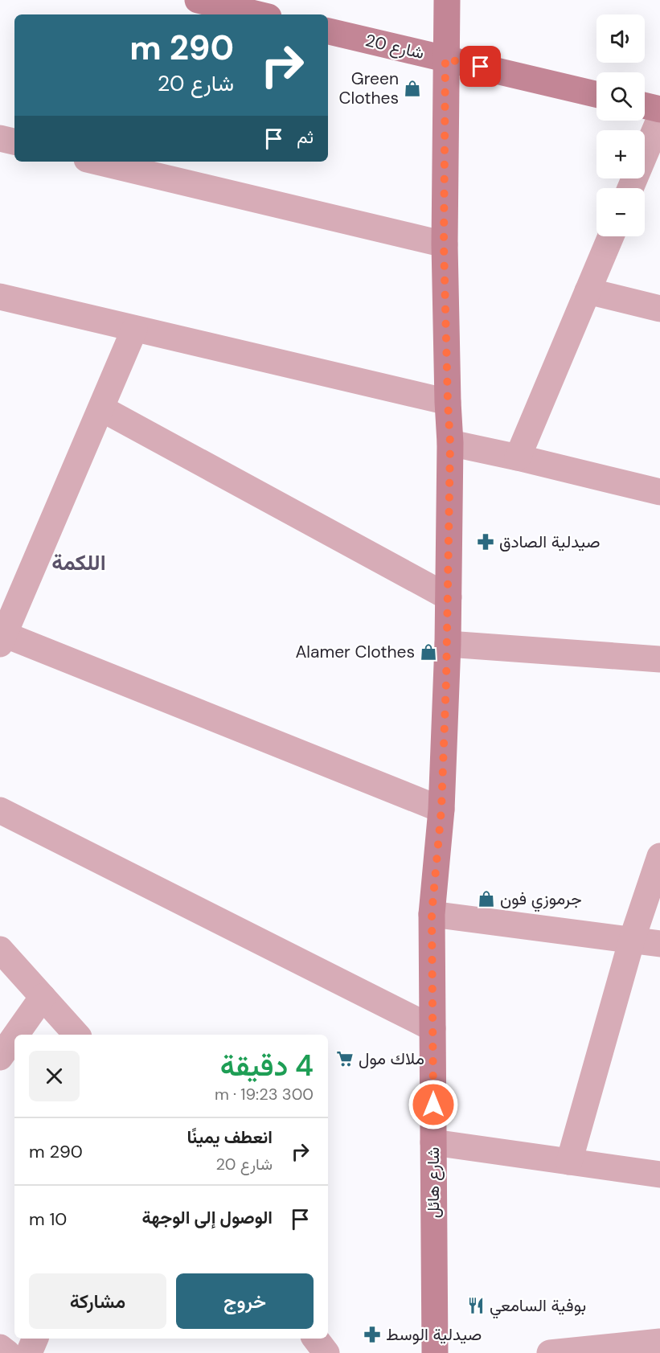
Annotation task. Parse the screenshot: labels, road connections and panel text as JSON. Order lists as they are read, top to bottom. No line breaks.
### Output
{"streets":{"street":["شارع 20","شارع هائل"]},"crossings":[["شارع 20","شارع هائل"]],"districts":["اللكمة"],"places":{"shop":["Green Clothes","Alamer Clothes","جرموزي فون"],"pharmacy":["صيدلية الصادق","صيدلية الوسط"],"supermarket":["ملاك مول"],"restaurant":["بوفية السامعي"]},"page":{"map_buttons":["+","−"],"turn":["290 m","شارع 20"],"then":"ثم","heading":["4 دقيقة","300 m · 19:23"],"list":[{"name":"انعطف يمينًا","note":"شارع 20","value":"290 m"},{"name":"الوصول إلى الوجهة","value":"10 m"}],"buttons":["خروج","مشاركة"]}}
